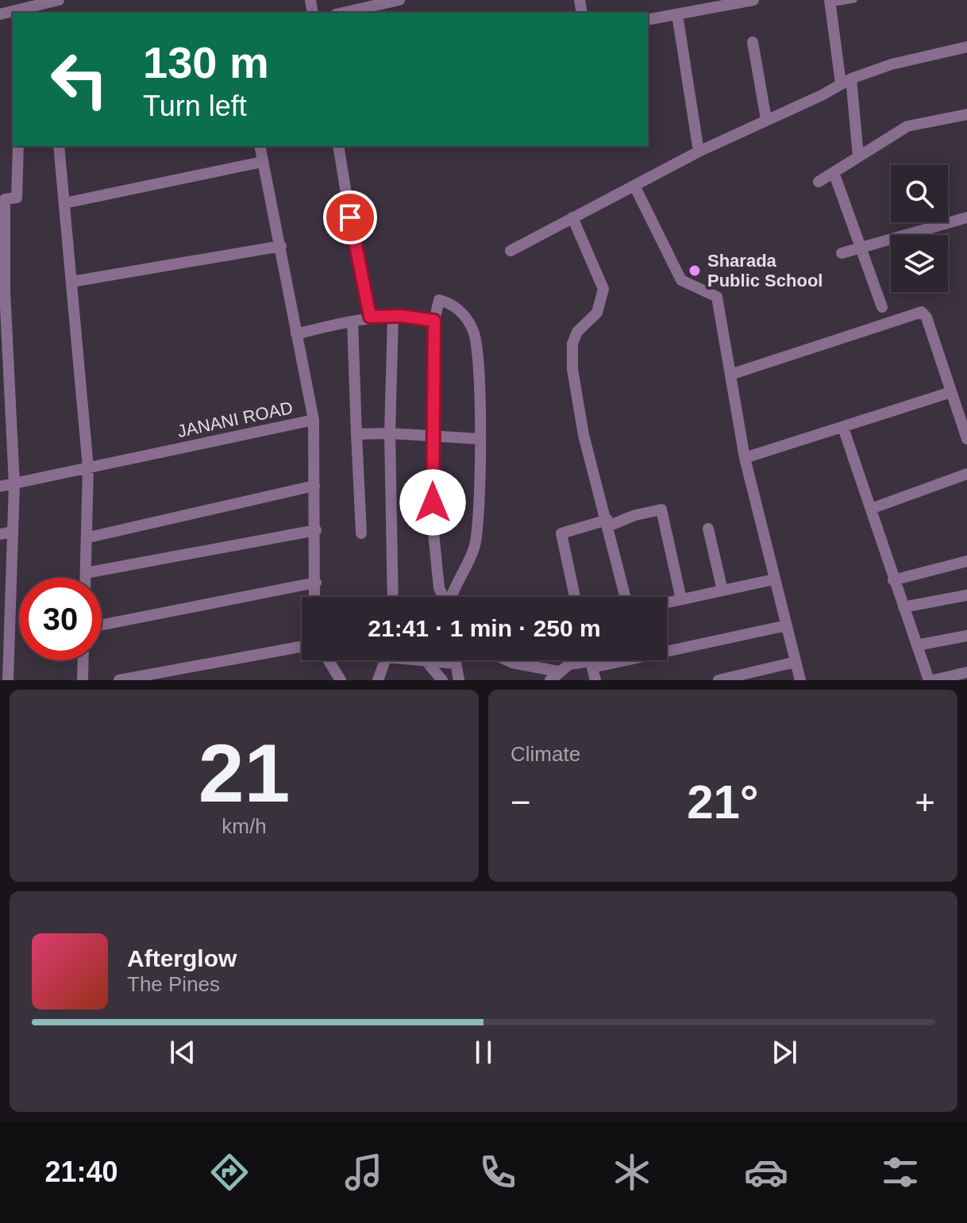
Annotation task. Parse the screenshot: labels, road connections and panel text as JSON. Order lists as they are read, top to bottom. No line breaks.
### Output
{"streets":{"street":["JANANI ROAD"]},"places":["Sharada Public School"],"page":{"turn":["130 m","Turn left"],"limit":"30","trip":"21:41 · 1 min · 250 m","tile":[["21","km/h"],"Climate"],"heat":["−","21°","+"],"song":["Afterglow","The Pines"],"tabs":"21:40"}}
